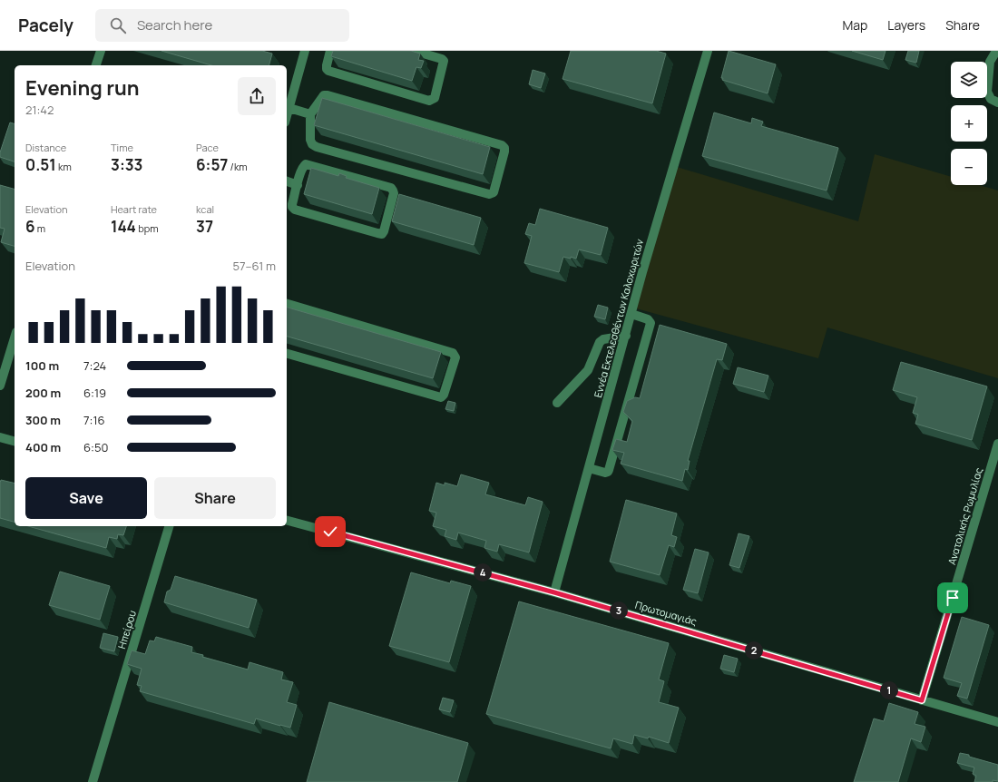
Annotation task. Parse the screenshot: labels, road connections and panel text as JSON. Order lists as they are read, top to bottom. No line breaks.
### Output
{"streets":{"street":["Εννέα Εκτελεσθέντων Καλοχωριτών","Ανατολικής Ρωμυλίας","Πρωτομαγιάς","Ηπείρου"]},"crossings":[["Εννέα Εκτελεσθέντων Καλοχωριτών","Πρωτομαγιάς"],["Ανατολικής Ρωμυλίας","Πρωτομαγιάς"]],"page":{"header":"Pacely","search":"Search here","nav":["Map","Layers","Share"],"map_buttons":["+","−"],"heading":["Evening run","21:42"],"stats":[["Distance","0.51 km"],["Time","3:33"],["Pace","6:57 /km"],["Elevation","6 m"],["Heart rate","144 bpm"],["kcal","37"]],"chart":["Elevation","57–61 m"],"list":[{"name":"100 m","note":"7:24"},{"name":"200 m","note":"6:19"},{"name":"300 m","note":"7:16"},{"name":"400 m","note":"6:50"}],"buttons":["Save","Share"],"pins":["4","3","2","1"]}}
